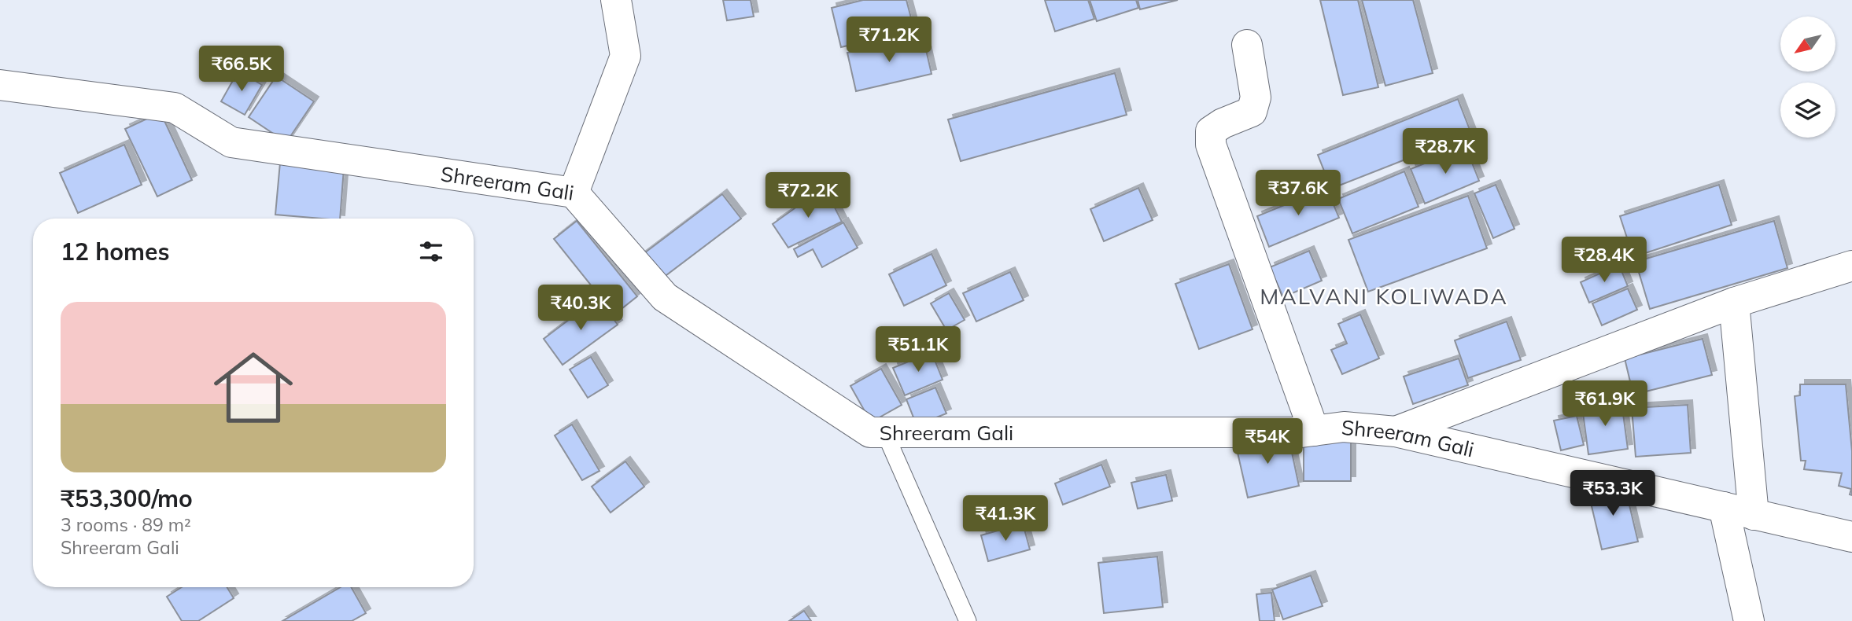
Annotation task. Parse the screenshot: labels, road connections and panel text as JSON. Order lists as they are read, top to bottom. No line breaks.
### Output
{"streets":{"street":["Shreeram Gali"]},"districts":["MALVANI KOLIWADA"],"north":"bottom left","page":{"price":["₹71.2K","₹66.5K","₹28.7K","₹37.6K","₹72.2K","₹28.4K","₹40.3K","₹51.1K","₹61.9K","₹54K","₹53.3K","₹41.3K"],"heading":"12 homes","list":[{"name":"₹53,300/mo","note":"3 rooms · 89 m² · Shreeram Gali"}]}}
